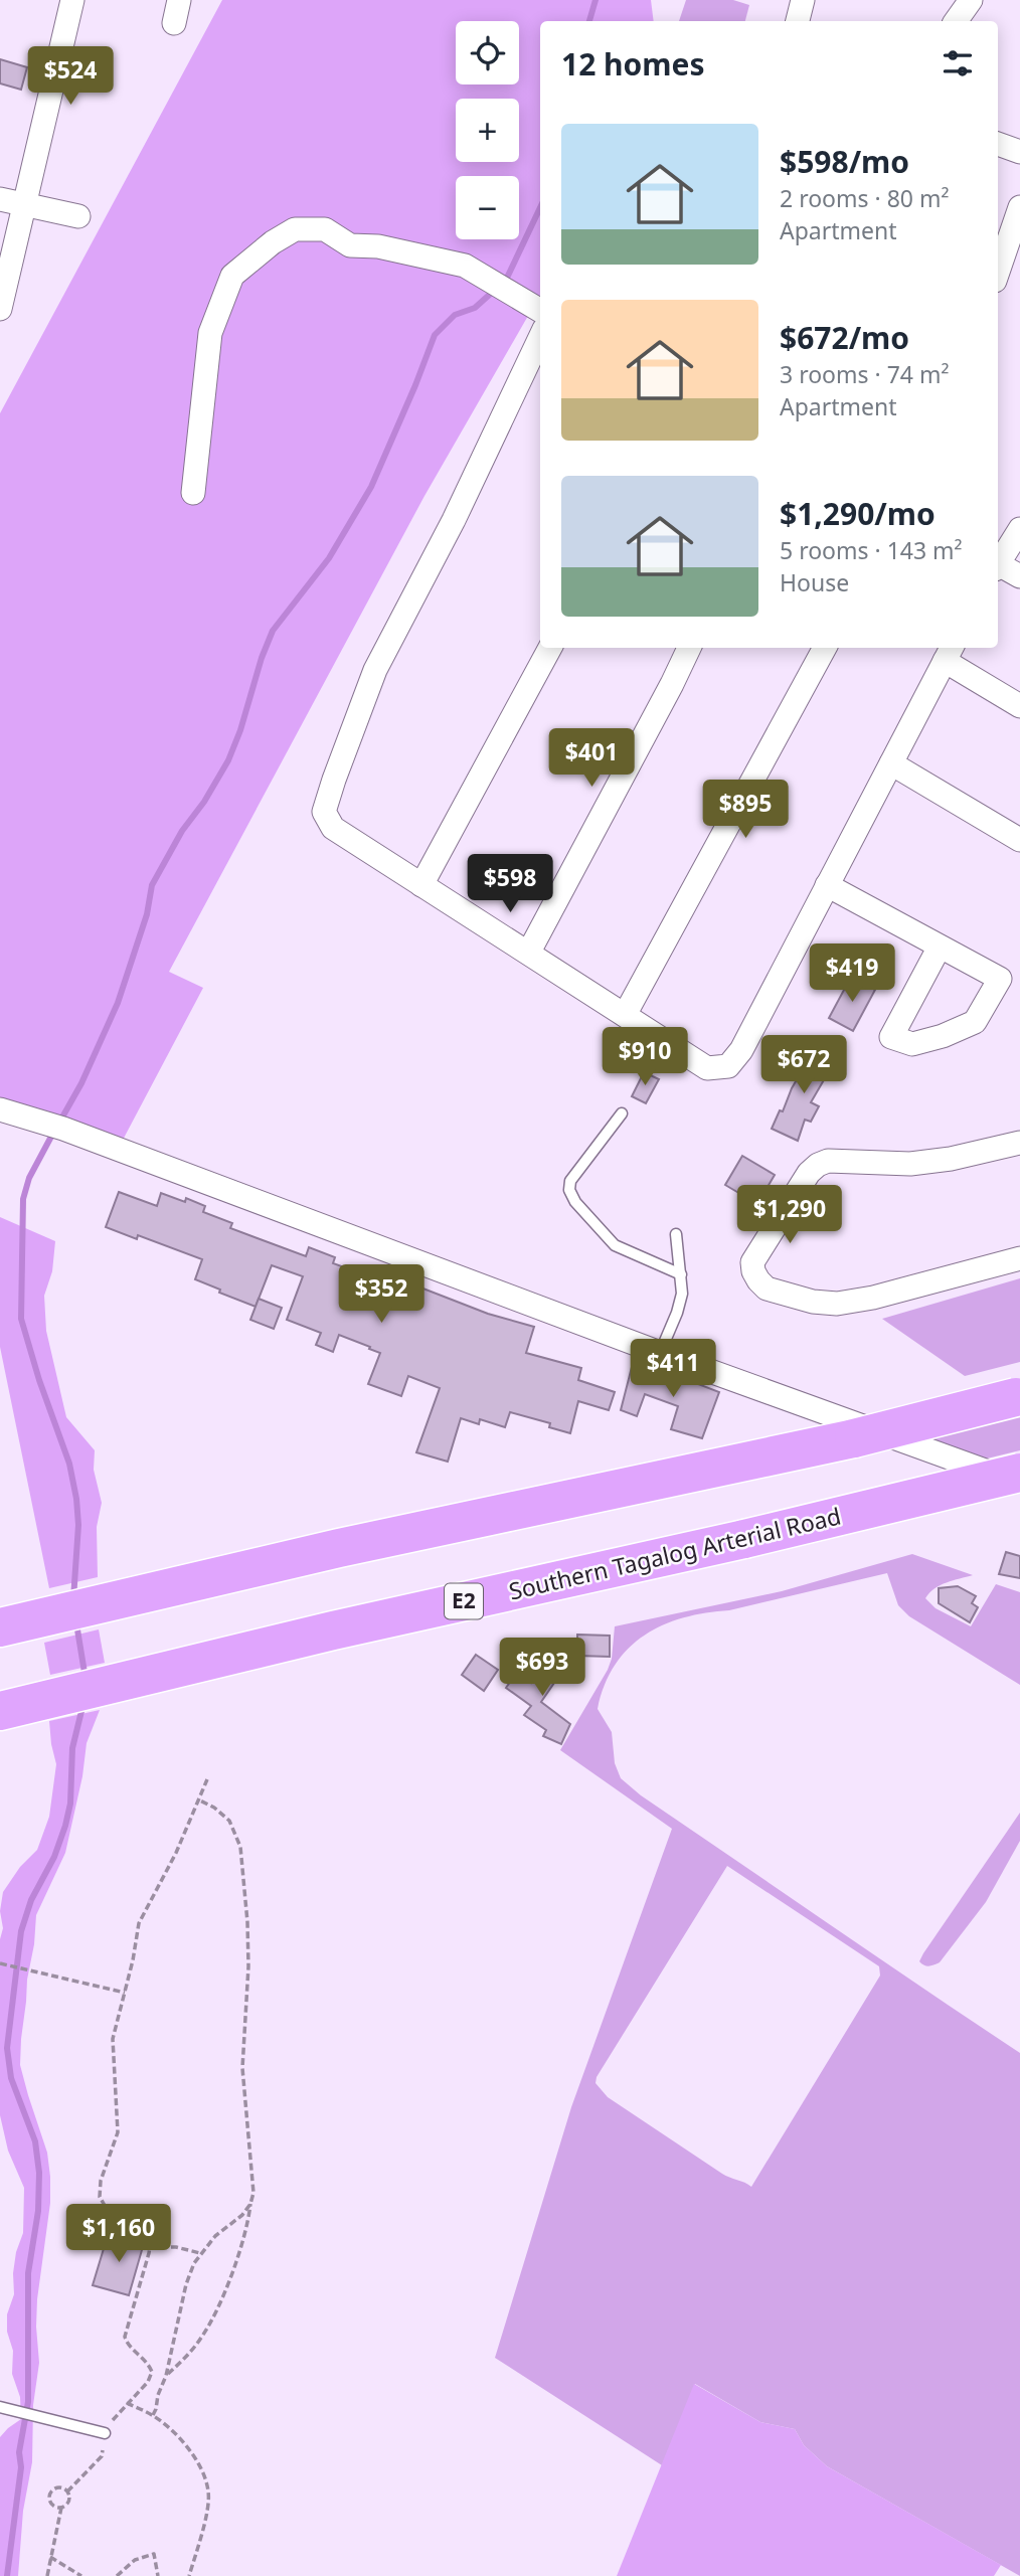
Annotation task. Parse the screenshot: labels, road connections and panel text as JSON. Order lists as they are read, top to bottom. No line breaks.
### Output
{"streets":{"highway":["Southern Tagalog Arterial Road","E2"]},"page":{"map_buttons":["+","−"],"heading":"12 homes","price":["$524","$401","$895","$598","$419","$910","$672","$1,290","$352","$411","$693","$1,160"],"list":[{"name":"$598/mo","note":"2 rooms · 80 m² · Apartment"},{"name":"$672/mo","note":"3 rooms · 74 m² · Apartment"},{"name":"$1,290/mo","note":"5 rooms · 143 m² · House"}]}}
